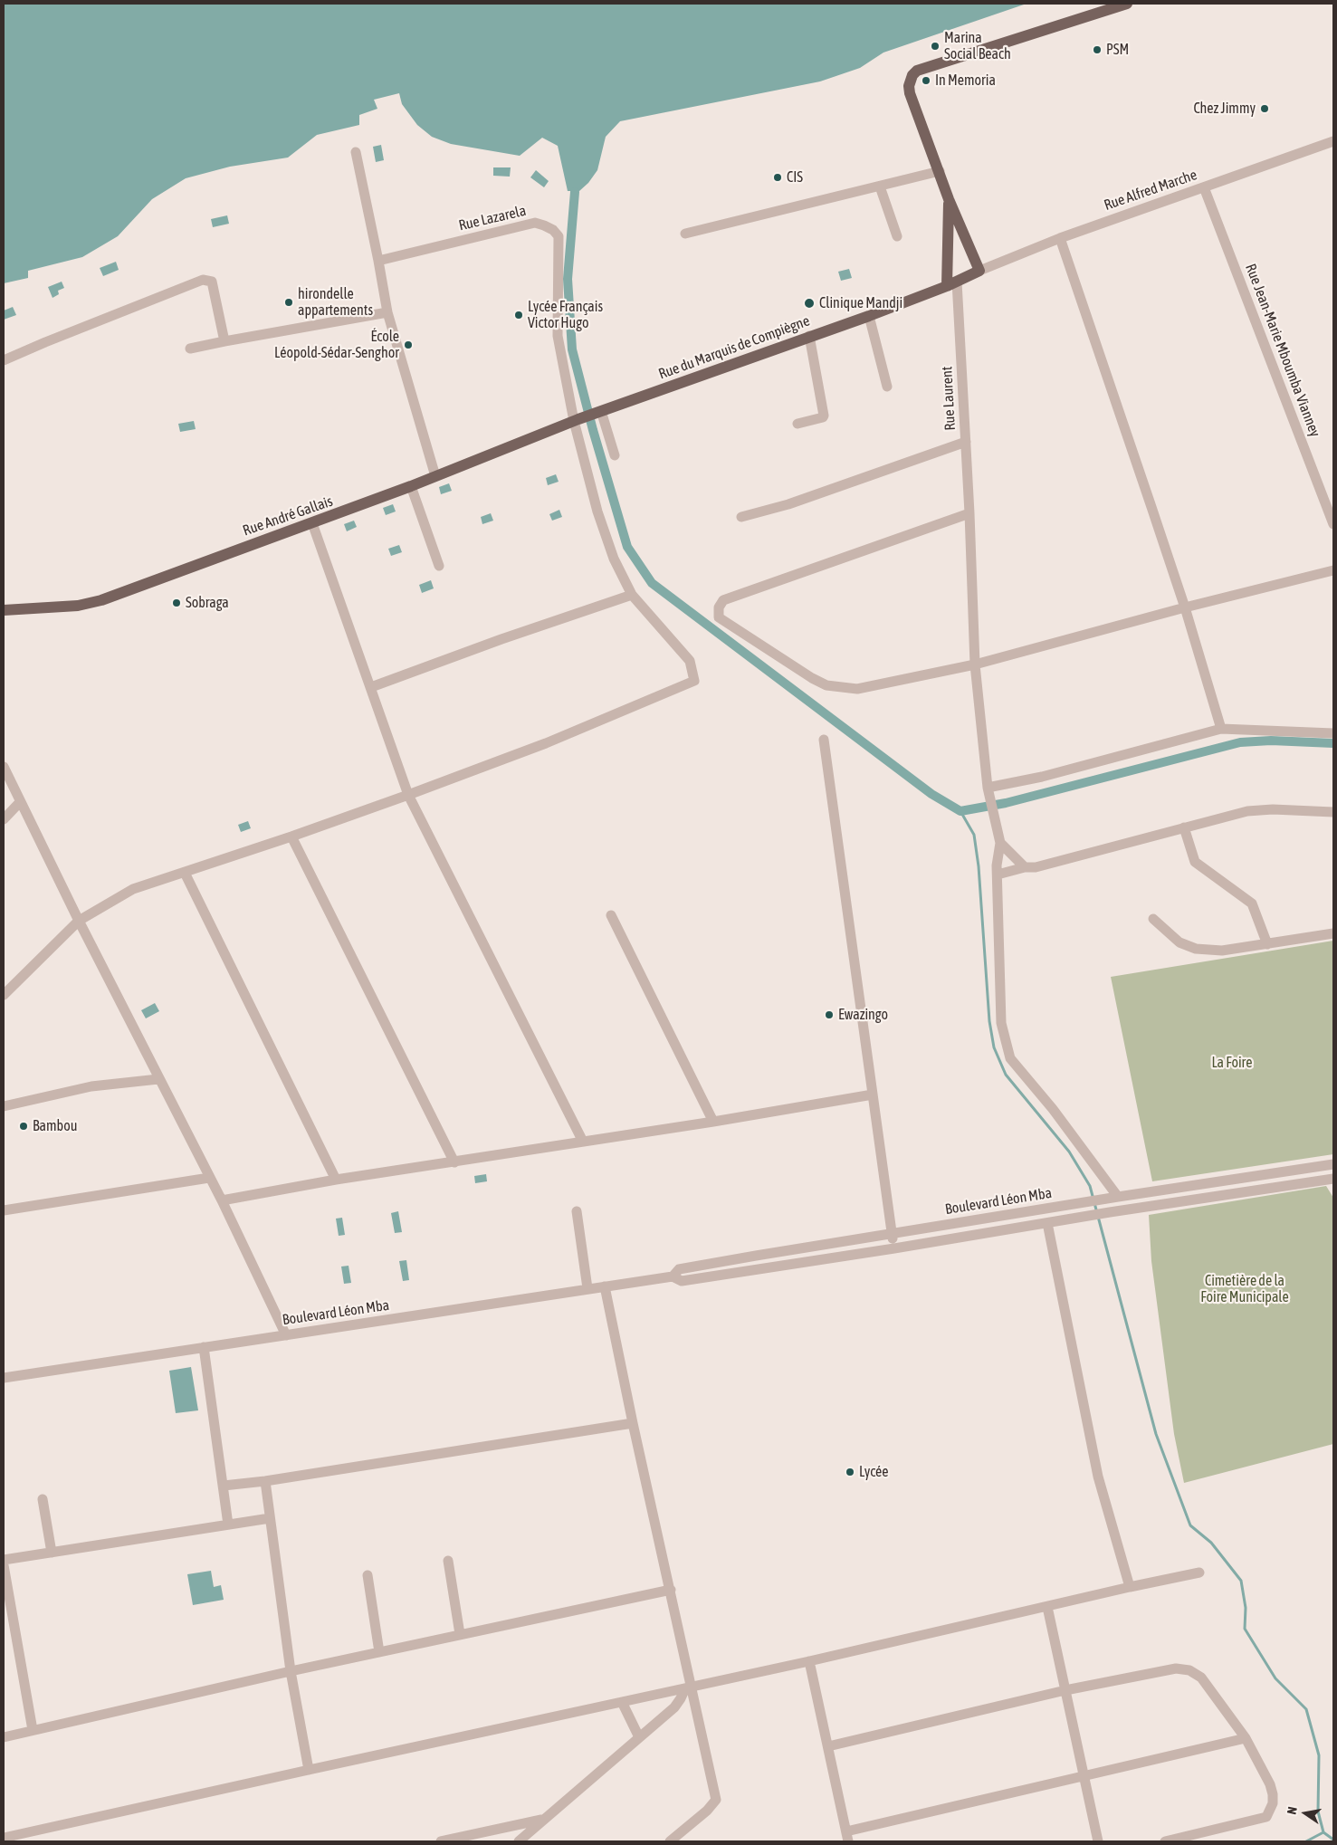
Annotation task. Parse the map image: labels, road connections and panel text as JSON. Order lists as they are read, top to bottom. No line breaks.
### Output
{"streets":{"main road":["Rue du Marquis de Compiègne","Rue André Gallais"],"street":["Rue Alfred Marche","Rue Lazarela","Rue Jean-Marie Mboumba Vianney","Rue Laurent","Boulevard Léon Mba"]},"crossings":[["Rue Alfred Marche","Rue du Marquis de Compiègne"],["Rue Alfred Marche","Rue Jean-Marie Mboumba Vianney"],["Rue Lazarela","Rue du Marquis de Compiègne"],["Rue Lazarela","Rue André Gallais"],["Rue du Marquis de Compiègne","Rue Laurent"],["Rue du Marquis de Compiègne","Rue André Gallais"],["Rue Laurent","Boulevard Léon Mba"]],"parks":["La Foire","Cimetière de la Foire Municipale"],"places":["Marina Social Beach","PSM","In Memoria","Chez Jimmy","CIS","hirondelle appartements","Clinique Mandji","Lycée Français Victor Hugo","École Léopold-Sédar-Senghor","Sobraga","Ewazingo","Bambou","Lycée"],"north":"left"}
